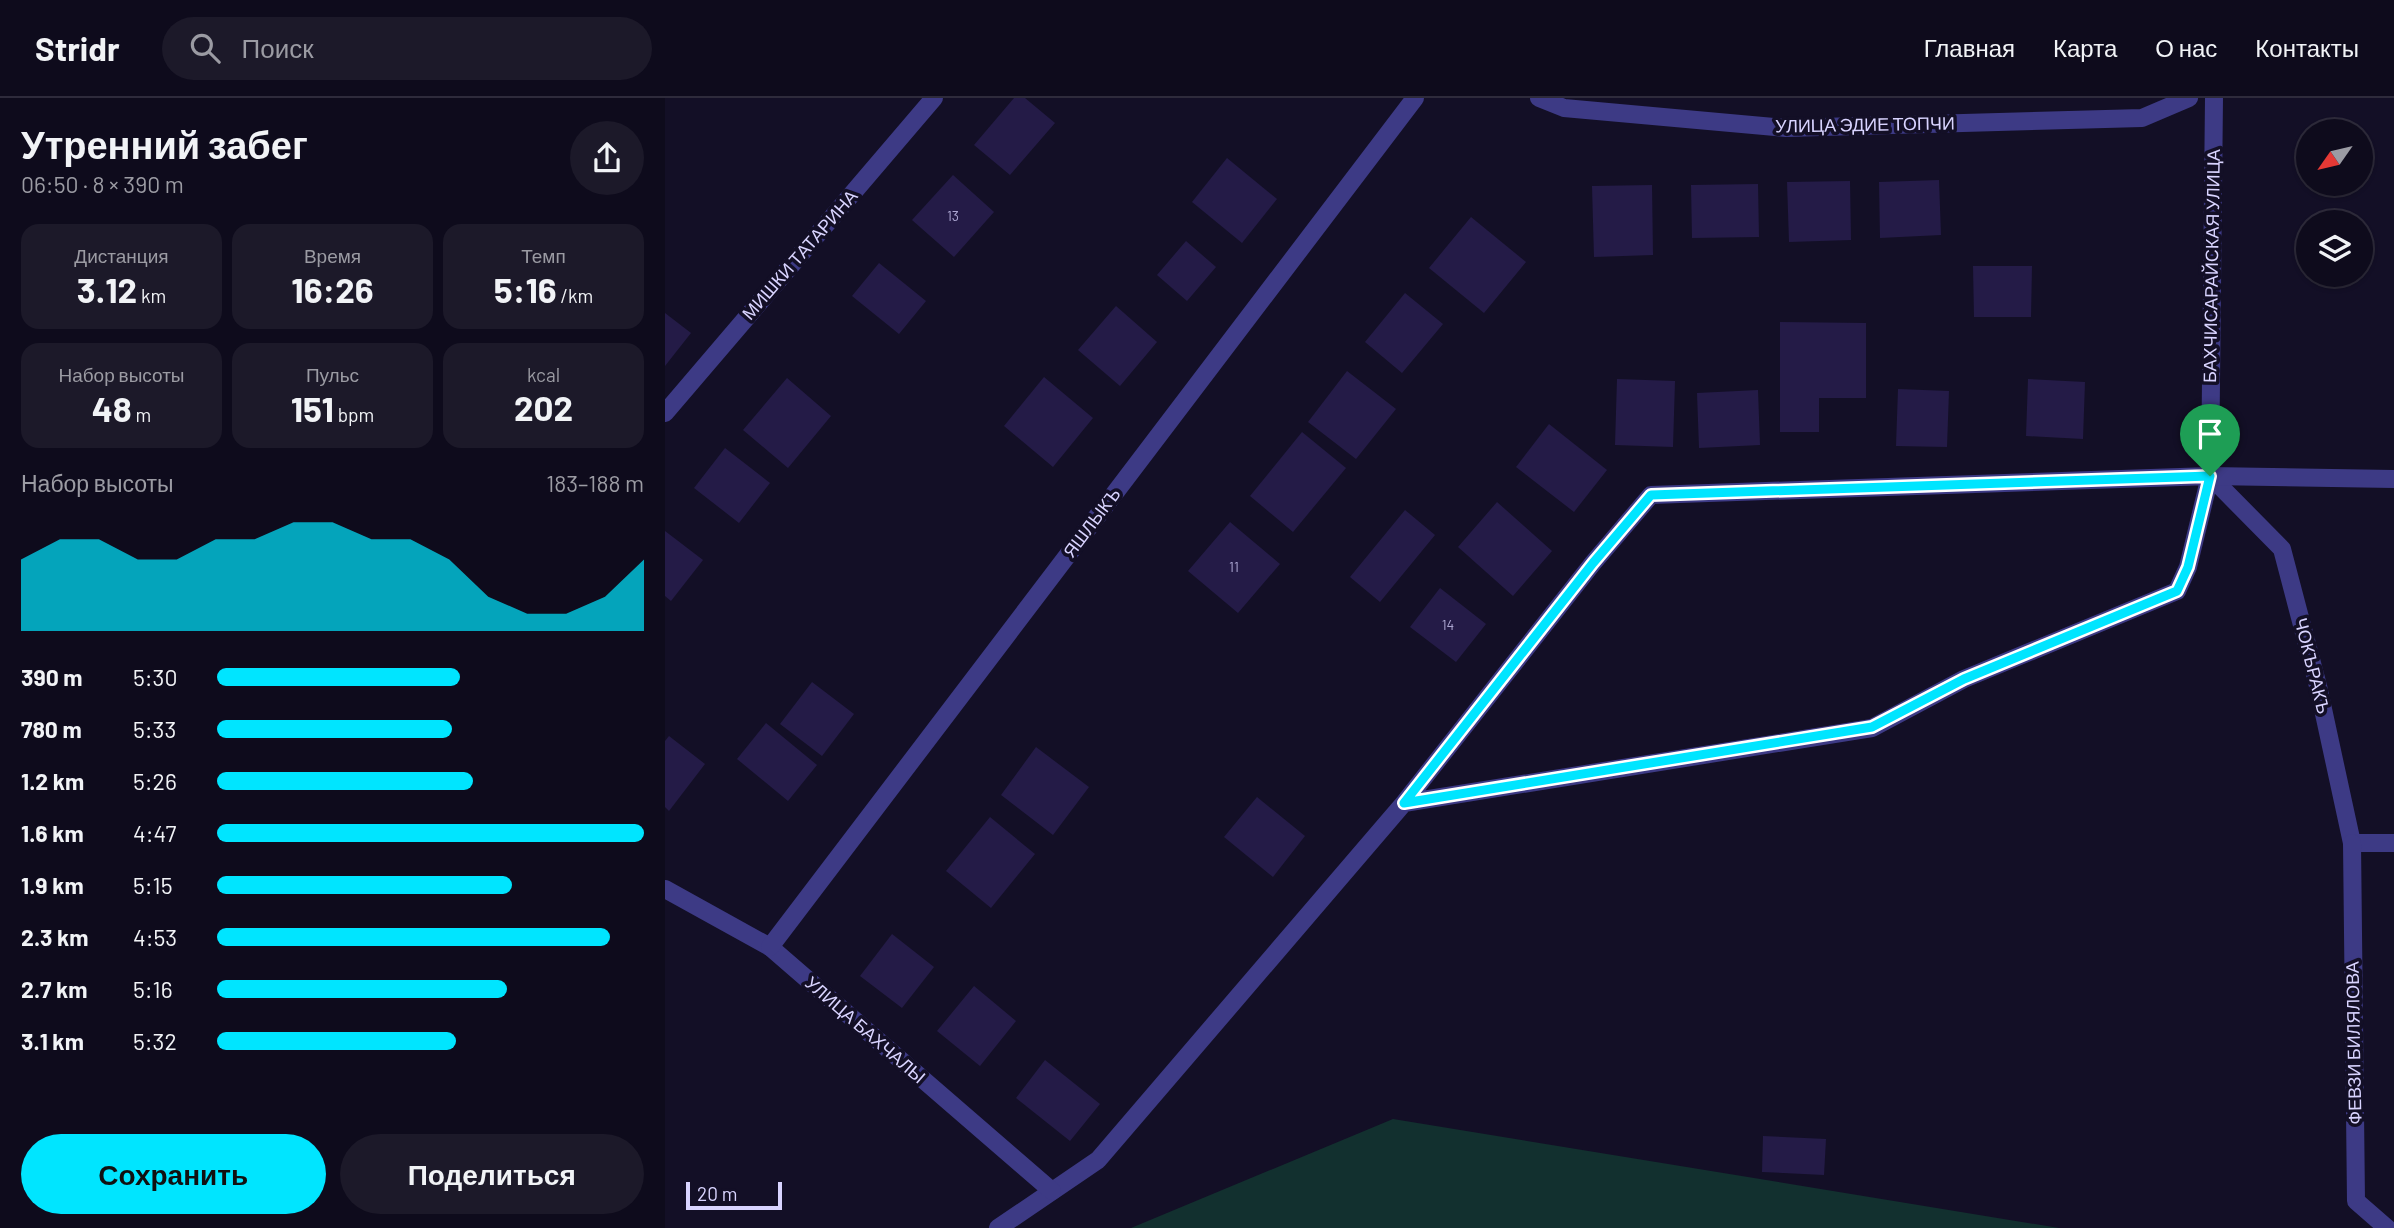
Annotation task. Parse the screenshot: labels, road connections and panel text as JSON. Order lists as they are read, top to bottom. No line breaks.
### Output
{"streets":{"street":["УЛИЦА ЭДИЕ ТОПЧИ","МИШКИ ТАТАРИНА","БАХЧИСАРАЙСКАЯ УЛИЦА","ЯШЛЫКЪ","ЧОКЪРАКЪ","УЛИЦА БАХЧАЛЫ","ФЕВЗИ БИЛЯЛОВА"]},"crossings":[["БАХЧИСАРАЙСКАЯ УЛИЦА","ЧОКЪРАКЪ"],["ЯШЛЫКЪ","УЛИЦА БАХЧАЛЫ"],["ЧОКЪРАКЪ","ФЕВЗИ БИЛЯЛОВА"]],"house_numbers":["13","11","14"],"scale_bar":"20 m","north":"bottom left","page":{"header":"Stridr","search":"Поиск","nav":["Главная","Карта","О нас","Контакты"],"heading":["Утренний забег","06:50 · 8 × 390 m"],"stats":[["Дистанция","3.12 km"],["Время","16:26"],["Темп","5:16 /km"],["Набор высоты","48 m"],["Пульс","151 bpm"],["kcal","202"]],"chart":["Набор высоты","183–188 m"],"list":[{"name":"390 m","note":"5:30"},{"name":"780 m","note":"5:33"},{"name":"1.2 km","note":"5:26"},{"name":"1.6 km","note":"4:47"},{"name":"1.9 km","note":"5:15"},{"name":"2.3 km","note":"4:53"},{"name":"2.7 km","note":"5:16"},{"name":"3.1 km","note":"5:32"}],"buttons":["Сохранить","Поделиться"],"scale":"20 m"}}
